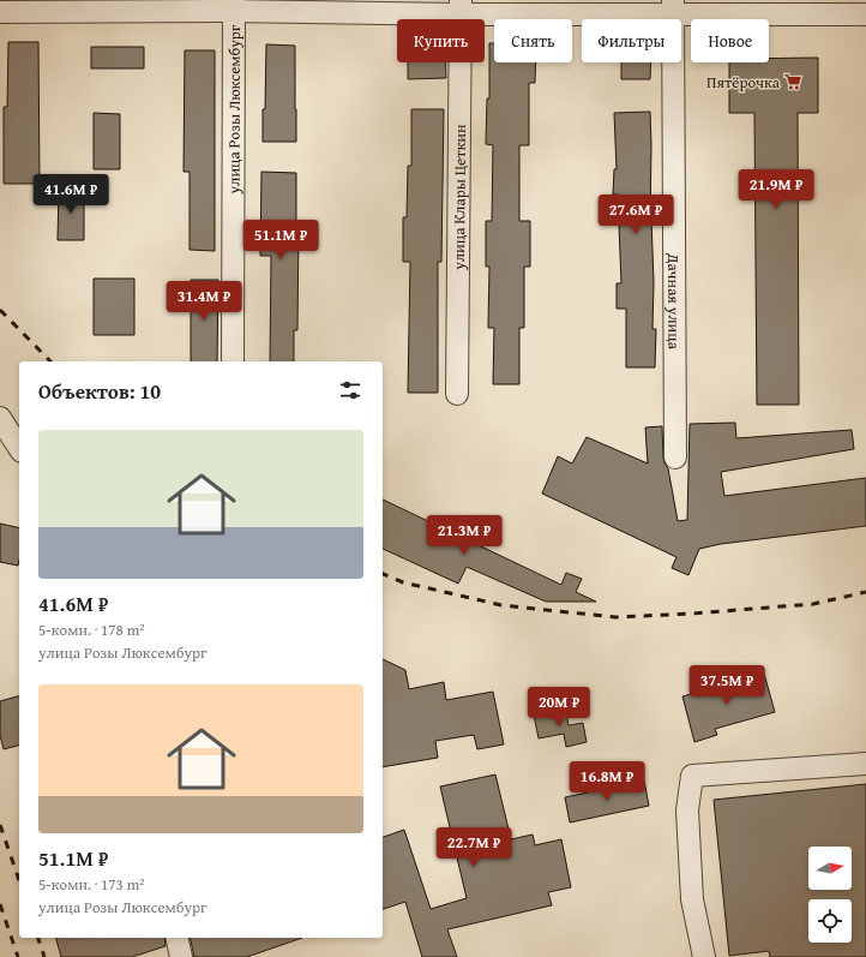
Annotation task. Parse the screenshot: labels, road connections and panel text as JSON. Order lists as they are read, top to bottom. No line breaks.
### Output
{"streets":{"street":["улица Розы Люксембург","улица Клары Цеткин","Дачная улица"]},"places":{"supermarket":["Пятёрочка"]},"north":"right","page":{"chip":["Купить","Снять","Фильтры","Новое"],"price":["21.9M ₽","41.6M ₽","27.6M ₽","51.1M ₽","31.4M ₽","21.3M ₽","37.5M ₽","20M ₽","16.8M ₽","22.7M ₽"],"heading":"Объектов: 10","list":[{"name":"41.6M ₽","note":"5-комн. · 178 m² · улица Розы Люксембург"},{"name":"51.1M ₽","note":"5-комн. · 173 m² · улица Розы Люксембург"}]}}
